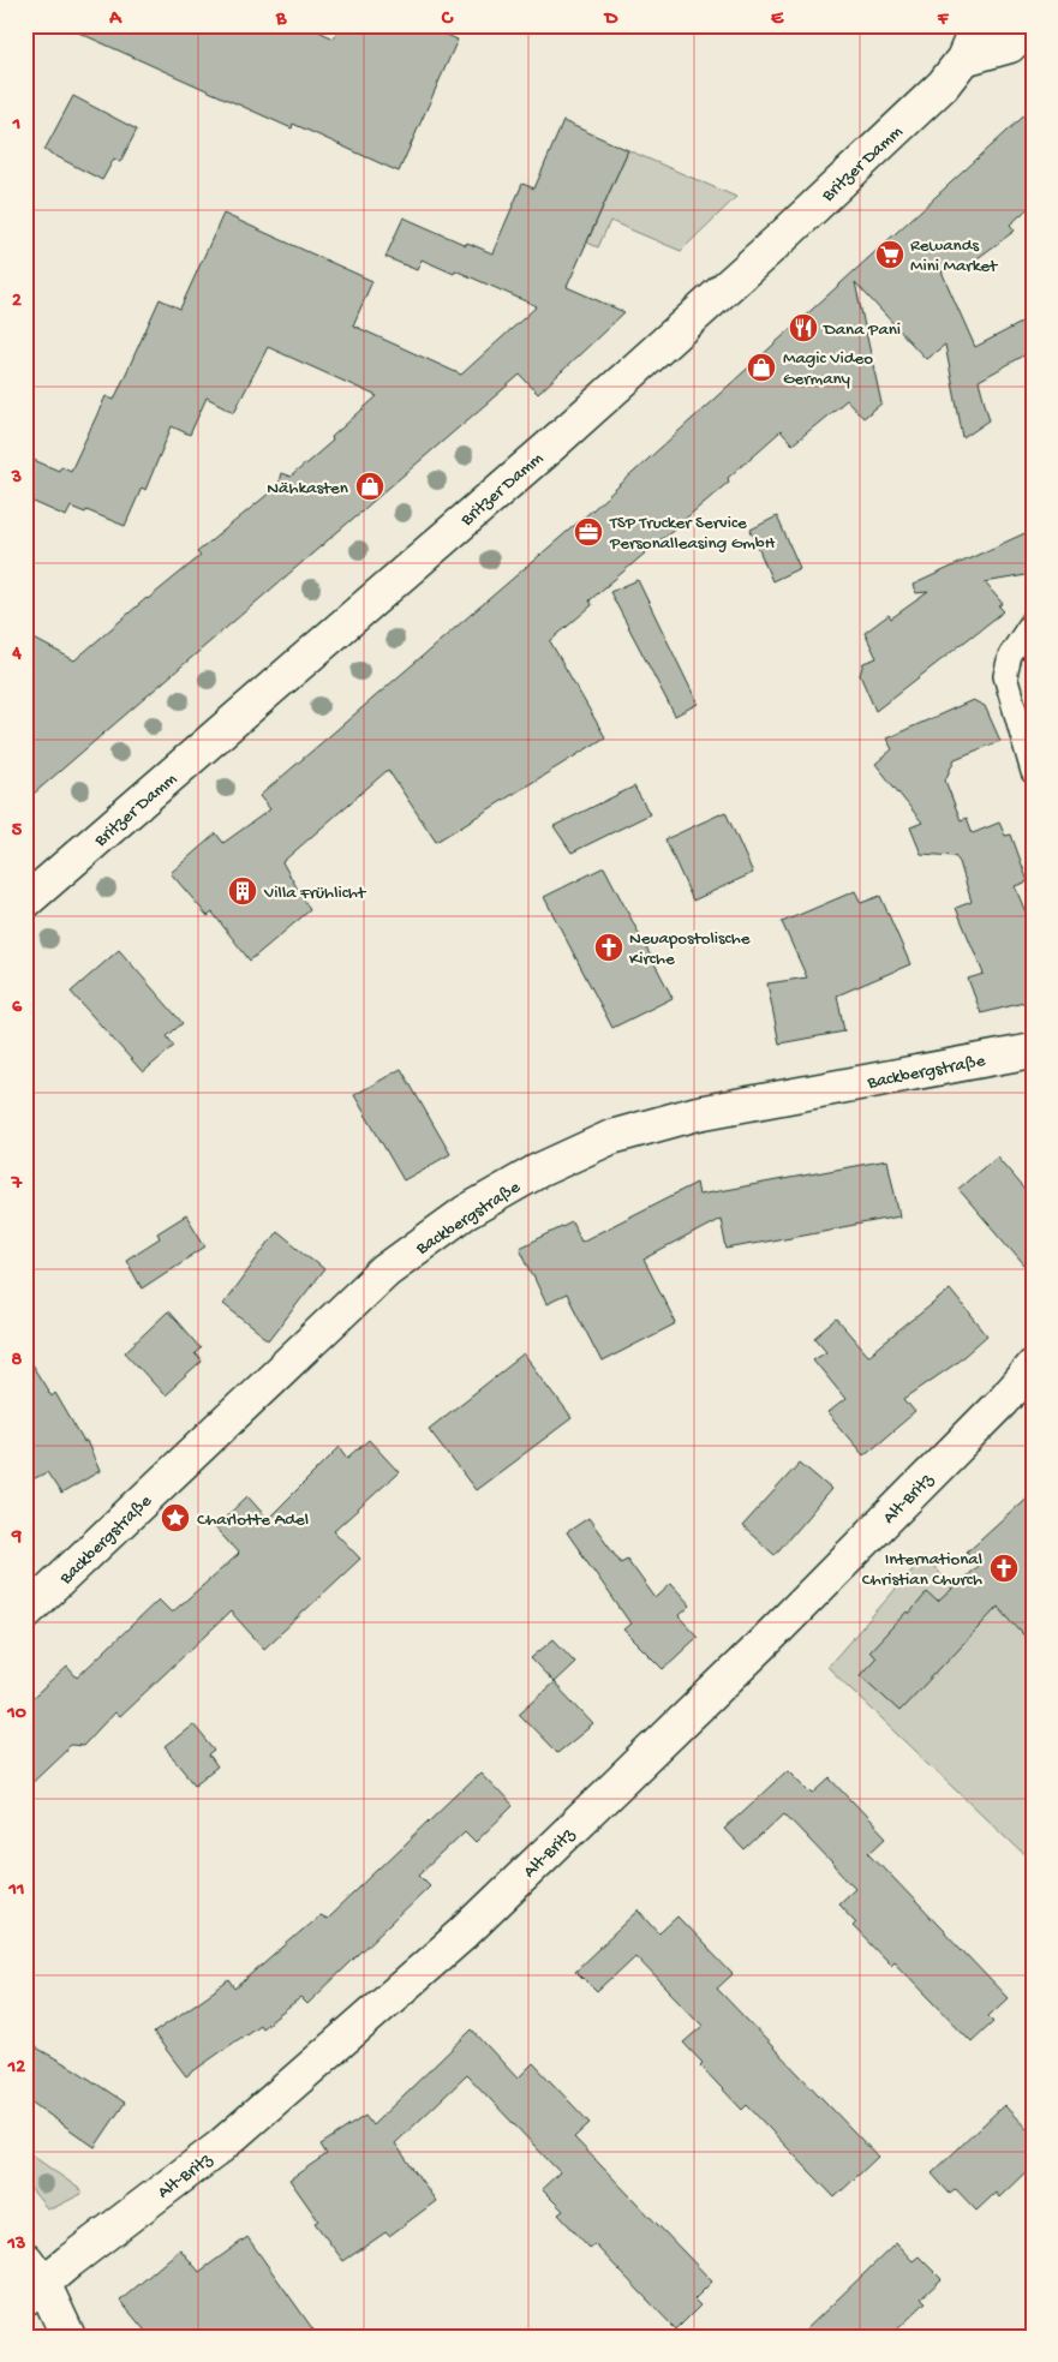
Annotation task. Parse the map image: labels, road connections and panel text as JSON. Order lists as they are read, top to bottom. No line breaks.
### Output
{"streets":{"street":["Britzer Damm","Backbergstraße","Alt-Britz"]},"places":{"supermarket":["Rewands Mini Market"],"restaurant":["Dana Pani"],"shop":["Magic Video Germany","Nähkasten"],"office":["TSP Trucker Service Personalleasing GmbH"],"building":["Villa Frühlicht"],"church":["Neuapostolische Kirche","International Christian Church"],"place":["Charlotte Adel"]},"grid":{"columns":["A","B","C","D","E","F"],"rows":["1","2","3","4","5","6","7","8","9","10","11","12","13"]}}
